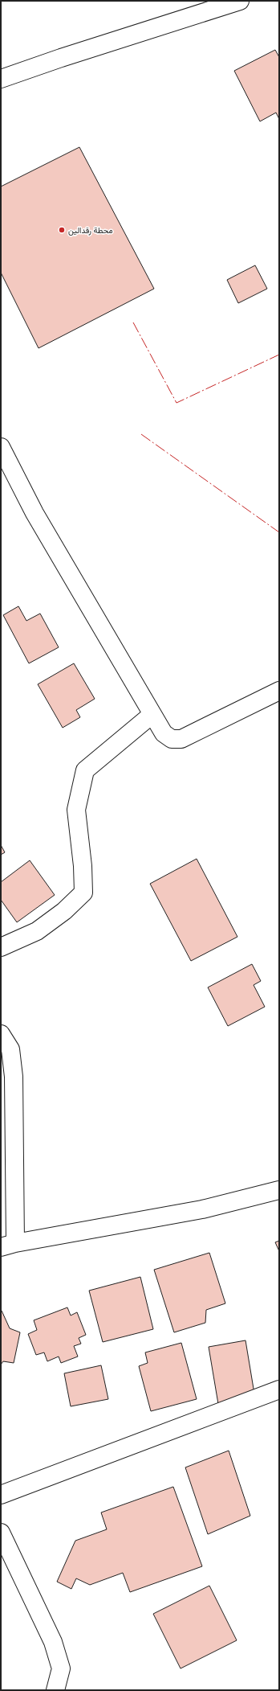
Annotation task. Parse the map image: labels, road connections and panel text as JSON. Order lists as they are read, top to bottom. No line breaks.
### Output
{"places":["محطة رقدالين"]}
